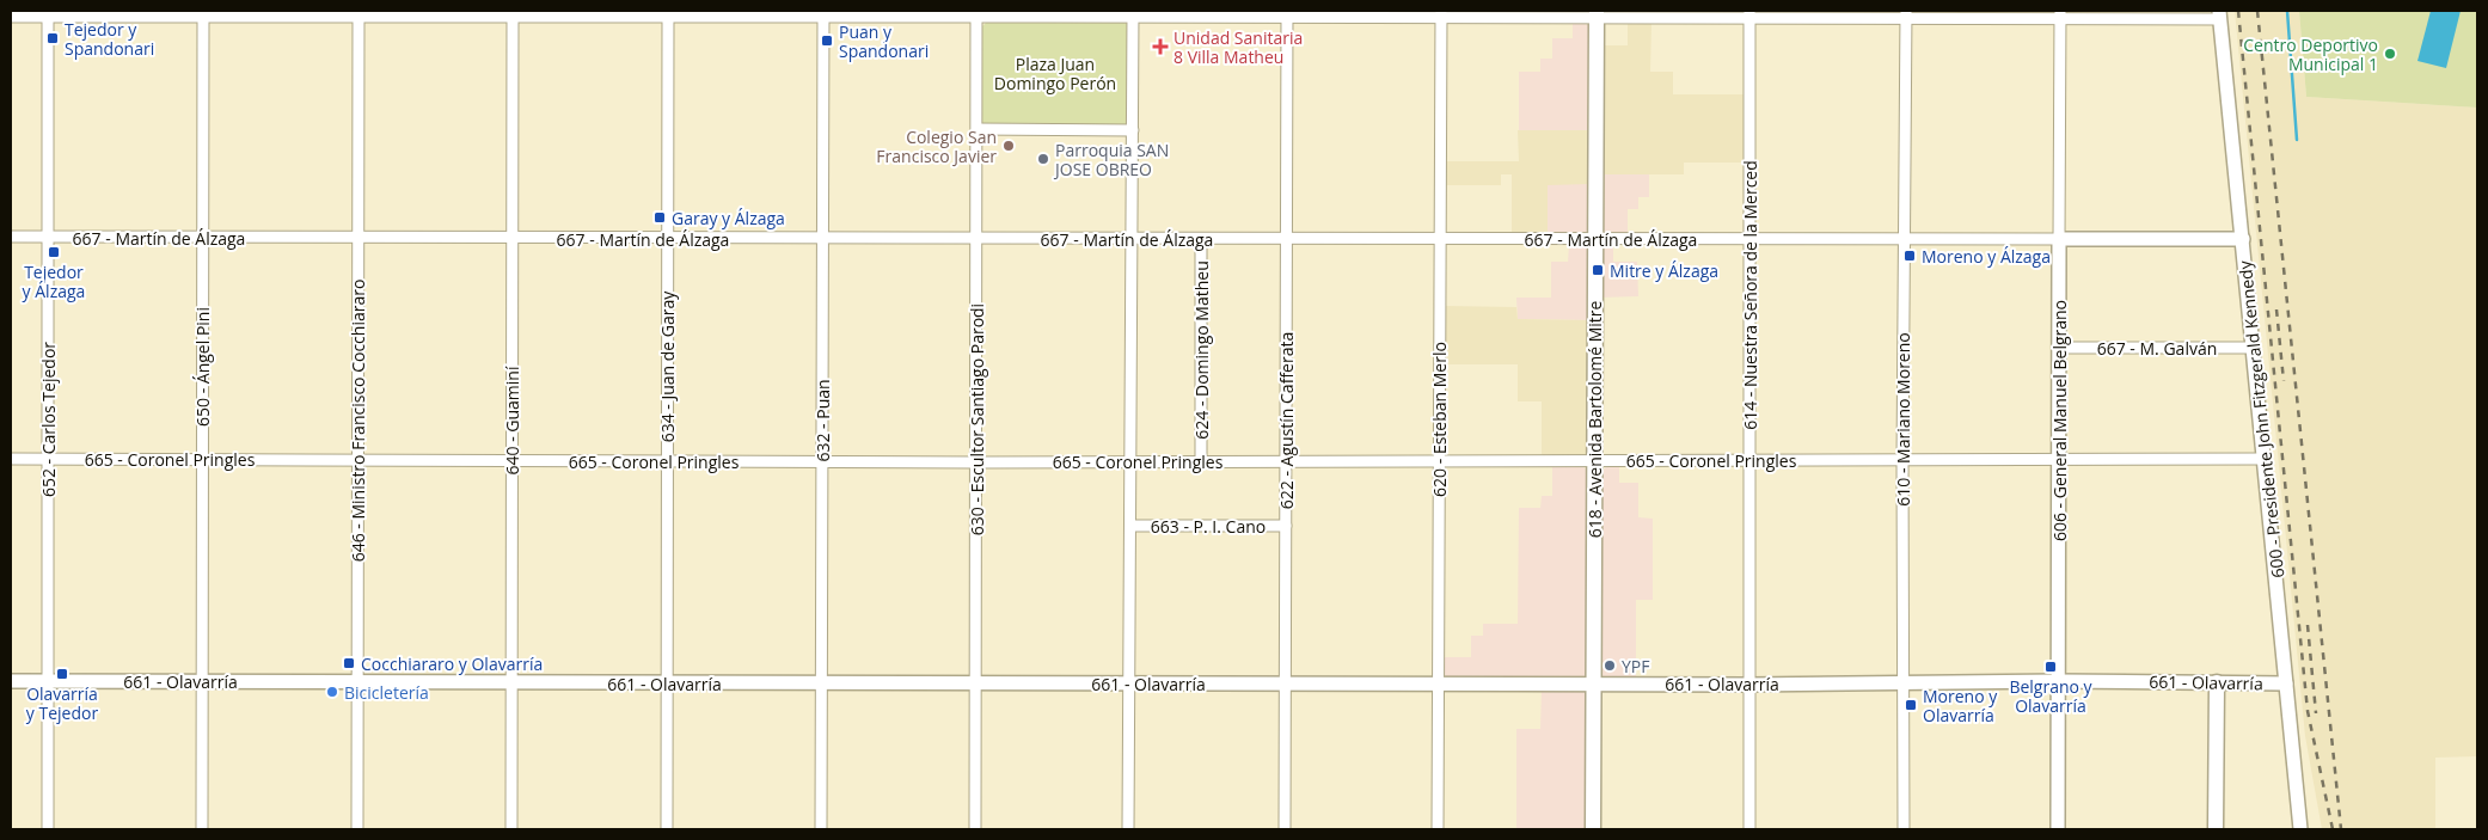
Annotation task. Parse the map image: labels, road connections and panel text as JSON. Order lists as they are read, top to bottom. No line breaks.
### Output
{"streets":{"main road":["618 - Avenida Bartolomé Mitre"],"street":["667 - Martín de Álzaga","614 - Nuestra Señora de la Merced","667 - M. Galván","624 - Domingo Matheu","650 - Ángel Pini","634 - Juan de Garay","652 - Carlos Tejedor","630 - Escultor Santiago Parodi","620 - Esteban Merlo","610 - Mariano Moreno","600 - Presidente John Fitzgerald Kennedy","646 - Ministro Francisco Cocchiararo","640 - Guaminí","632 - Puan","622 - Agustín Cafferata","606 - General Manuel Belgrano","665 - Coronel Pringles","663 - P. I. Cano","661 - Olavarría"]},"crossings":[["667 - Martín de Álzaga","614 - Nuestra Señora de la Merced"],["667 - Martín de Álzaga","624 - Domingo Matheu"],["667 - Martín de Álzaga","650 - Ángel Pini"],["667 - Martín de Álzaga","634 - Juan de Garay"],["667 - Martín de Álzaga","652 - Carlos Tejedor"],["667 - Martín de Álzaga","630 - Escultor Santiago Parodi"],["667 - Martín de Álzaga","620 - Esteban Merlo"],["667 - Martín de Álzaga","618 - Avenida Bartolomé Mitre"],["667 - Martín de Álzaga","610 - Mariano Moreno"],["667 - Martín de Álzaga","600 - Presidente John Fitzgerald Kennedy"],["667 - Martín de Álzaga","646 - Ministro Francisco Cocchiararo"],["667 - Martín de Álzaga","640 - Guaminí"],["667 - Martín de Álzaga","632 - Puan"],["667 - Martín de Álzaga","622 - Agustín Cafferata"],["667 - Martín de Álzaga","606 - General Manuel Belgrano"],["614 - Nuestra Señora de la Merced","665 - Coronel Pringles"],["614 - Nuestra Señora de la Merced","661 - Olavarría"],["667 - M. Galván","600 - Presidente John Fitzgerald Kennedy"],["667 - M. Galván","606 - General Manuel Belgrano"],["624 - Domingo Matheu","665 - Coronel Pringles"],["650 - Ángel Pini","665 - Coronel Pringles"],["650 - Ángel Pini","661 - Olavarría"],["634 - Juan de Garay","665 - Coronel Pringles"],["634 - Juan de Garay","661 - Olavarría"],["652 - Carlos Tejedor","665 - Coronel Pringles"],["652 - Carlos Tejedor","661 - Olavarría"],["630 - Escultor Santiago Parodi","665 - Coronel Pringles"],["630 - Escultor Santiago Parodi","661 - Olavarría"],["620 - Esteban Merlo","665 - Coronel Pringles"],["620 - Esteban Merlo","661 - Olavarría"],["618 - Avenida Bartolomé Mitre","665 - Coronel Pringles"],["618 - Avenida Bartolomé Mitre","661 - Olavarría"],["610 - Mariano Moreno","665 - Coronel Pringles"],["610 - Mariano Moreno","661 - Olavarría"],["600 - Presidente John Fitzgerald Kennedy","665 - Coronel Pringles"],["600 - Presidente John Fitzgerald Kennedy","661 - Olavarría"],["646 - Ministro Francisco Cocchiararo","665 - Coronel Pringles"],["646 - Ministro Francisco Cocchiararo","661 - Olavarría"],["640 - Guaminí","665 - Coronel Pringles"],["640 - Guaminí","661 - Olavarría"],["632 - Puan","665 - Coronel Pringles"],["632 - Puan","661 - Olavarría"],["622 - Agustín Cafferata","665 - Coronel Pringles"],["622 - Agustín Cafferata","663 - P. I. Cano"],["622 - Agustín Cafferata","661 - Olavarría"],["606 - General Manuel Belgrano","665 - Coronel Pringles"],["606 - General Manuel Belgrano","661 - Olavarría"]],"parks":["Plaza Juan Domingo Perón"],"places":{"transit":["Tejedor y Spandonari","Puan y Spandonari","Garay y Álzaga","Tejedor y Álzaga","Moreno y Álzaga","Mitre y Álzaga","Cocchiararo y Olavarría","Belgrano y Olavarría","Olavarría y Tejedor","Moreno y Olavarría"],"health":["Unidad Sanitaria 8 Villa Matheu"],"other":["Centro Deportivo Municipal 1","Colegio San Francisco Javier","Parroquia SAN JOSE OBREO","YPF","Bicicletería"]}}
